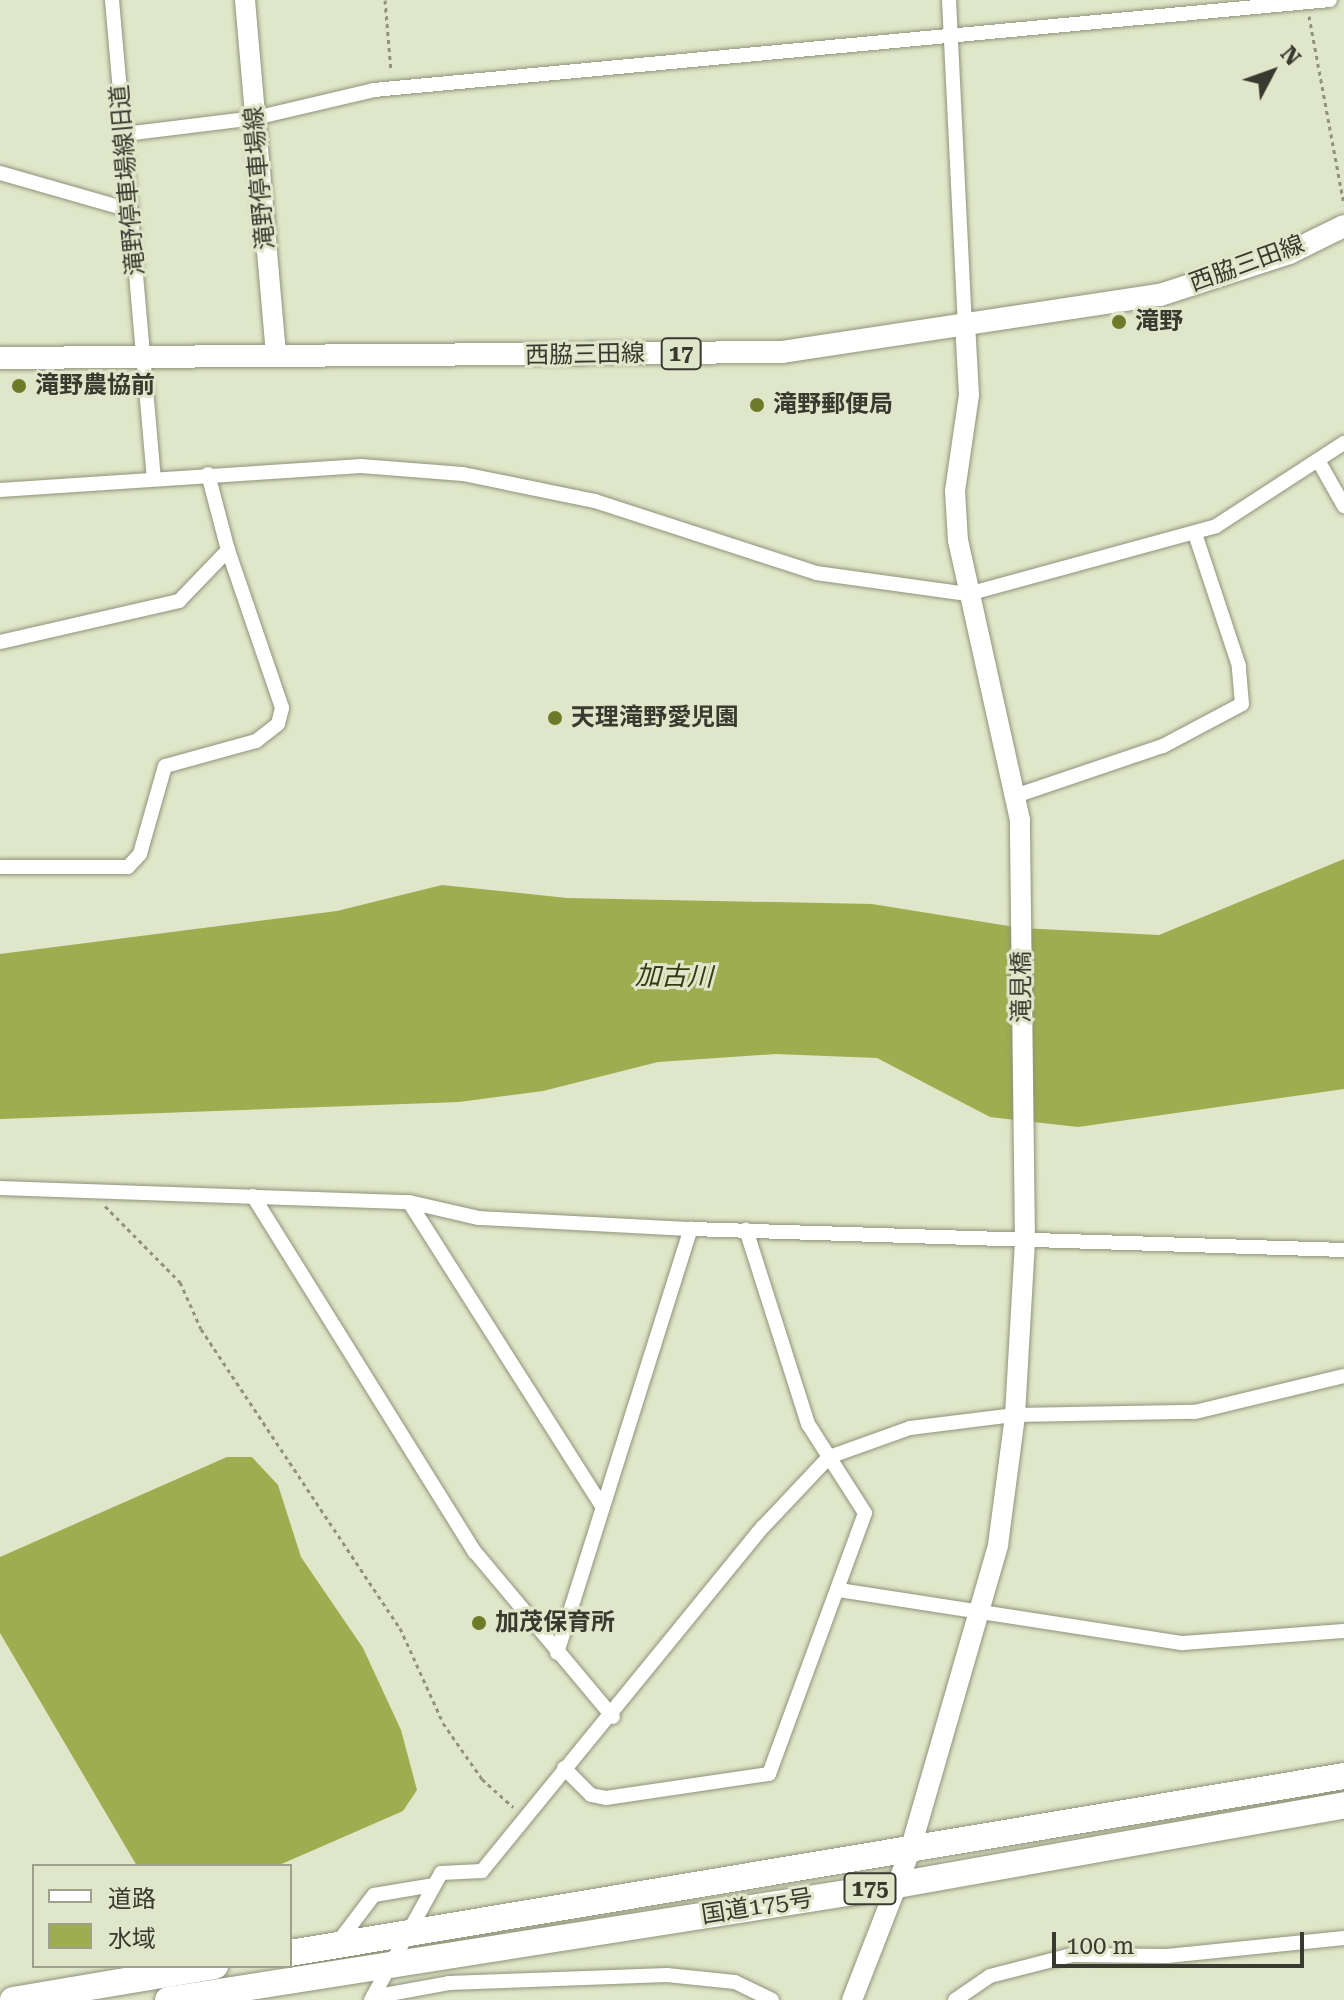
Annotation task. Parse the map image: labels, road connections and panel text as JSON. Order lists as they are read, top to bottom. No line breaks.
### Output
{"streets":{"highway":["175","国道175号"],"main road":["西脇三田線","17"],"street":["滝野停車場線","滝野停車場線旧道","滝見橋"]},"crossings":[["滝野停車場線","西脇三田線"],["滝野停車場線旧道","西脇三田線"],["西脇三田線","滝見橋"],["滝見橋","国道175号"]],"water":["加古川"],"places":["滝野","滝野農協前","滝野郵便局","天理滝野愛児園","加茂保育所"],"legend":["道路","水域"],"scale_bar":"100 m","north":"top right"}
